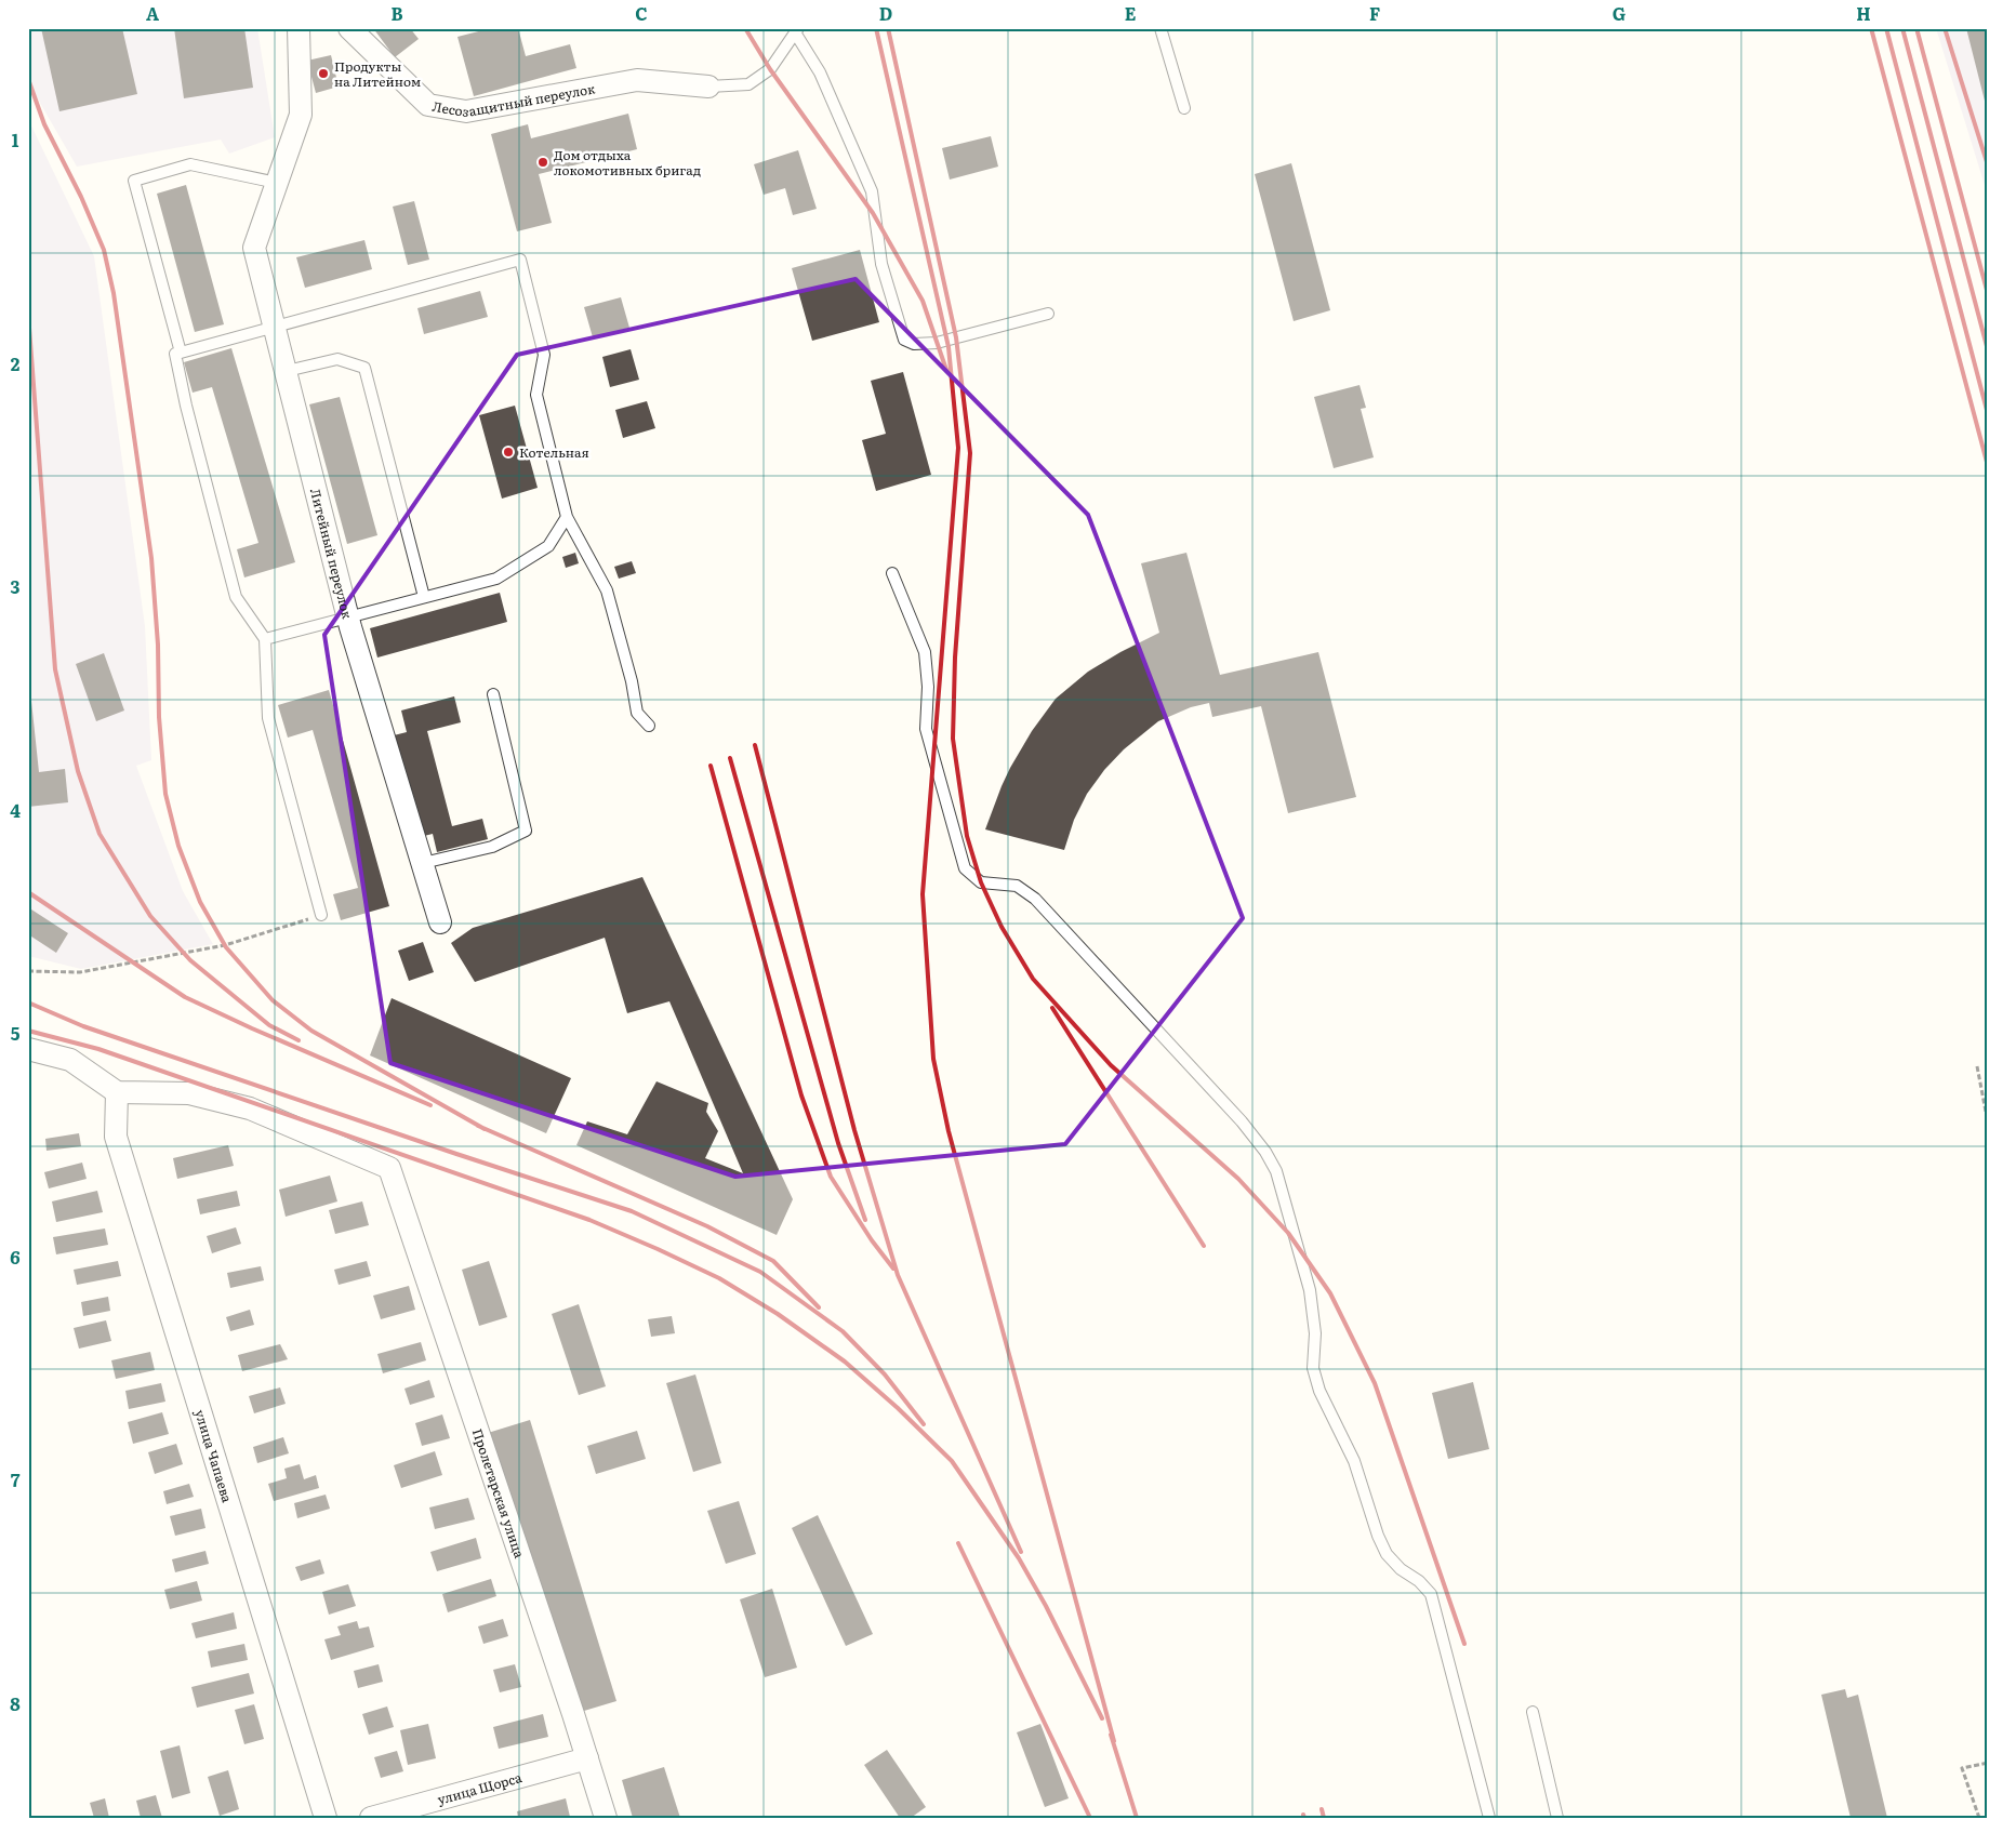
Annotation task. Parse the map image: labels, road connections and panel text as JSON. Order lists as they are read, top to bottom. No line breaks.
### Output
{"streets":{"street":["Лесозащитный переулок","Литейный переулок","улица Чапаева","Пролетарская улица","улица Щорса"]},"crossings":[["улица Чапаева","Пролетарская улица"],["Пролетарская улица","улица Щорса"]],"places":["Продукты на Литейном","Дом отдыха локомотивных бригад","Котельная"],"grid":{"columns":["A","B","C","D","E","F","G","H"],"rows":["1","2","3","4","5","6","7","8"]}}
